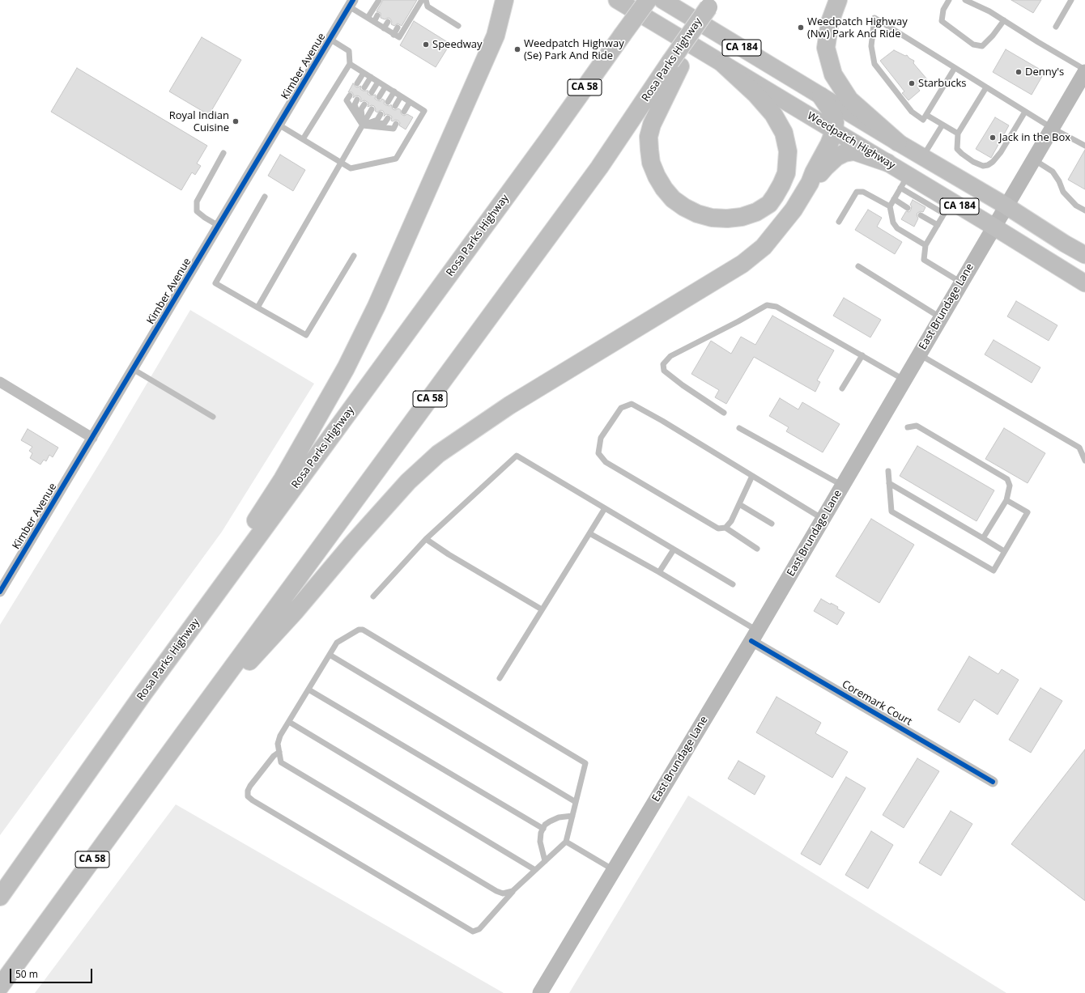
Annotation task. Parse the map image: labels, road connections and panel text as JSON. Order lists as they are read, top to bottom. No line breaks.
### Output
{"streets":{"highway":["Rosa Parks Highway","CA 58"],"main road":["CA 184","Weedpatch Highway","East Brundage Lane"],"street":["Kimber Avenue","Coremark Court"]},"crossings":[["CA 184","East Brundage Lane"],["Rosa Parks Highway","CA 58"],["Weedpatch Highway","East Brundage Lane"],["East Brundage Lane","Coremark Court"]],"places":["Weedpatch Highway (Nw) Park And Ride","Speedway","Weedpatch Highway (Se) Park And Ride","Denny's","Starbucks","Royal Indian Cuisine","Jack in the Box"],"scale_bar":"50 m"}
